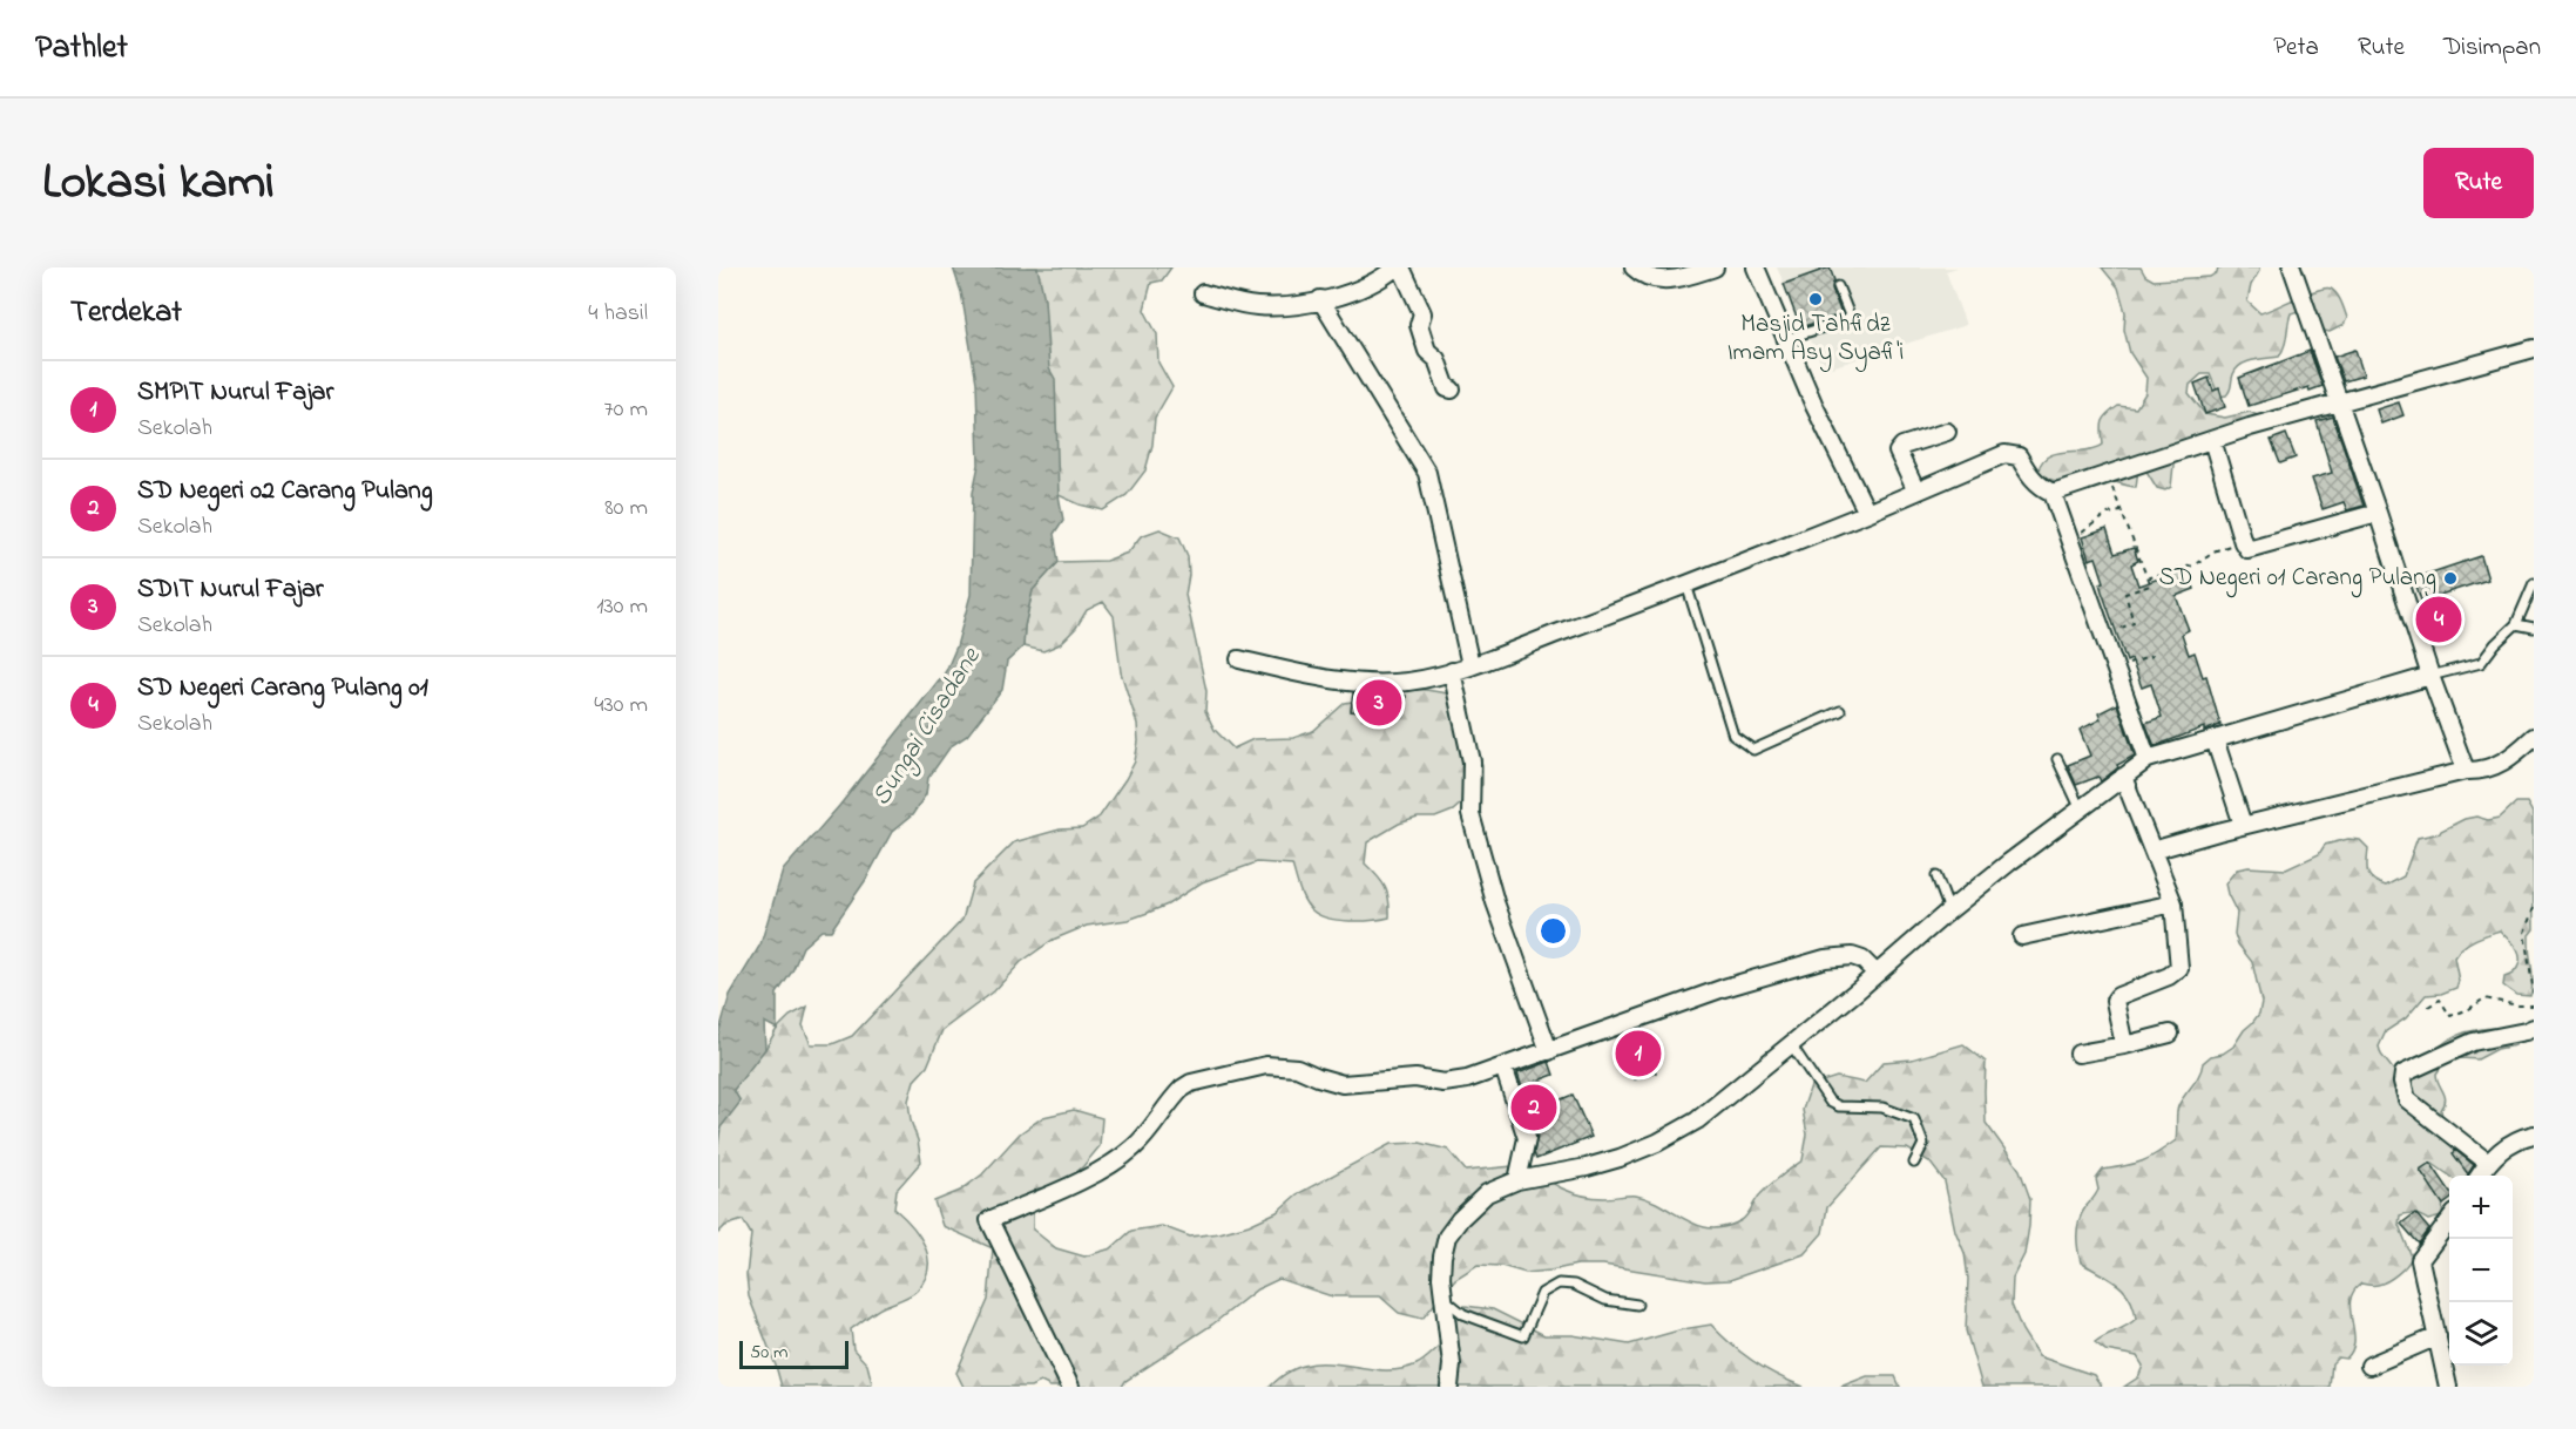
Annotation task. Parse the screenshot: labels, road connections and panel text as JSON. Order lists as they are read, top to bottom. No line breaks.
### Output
{"water":["Sungai Cisadane"],"places":["Masjid Tahfidz Imam Asy Syafi'i","SD Negeri 01 Carang Pulang"],"scale_bar":"50 m","page":{"header":"Pathlet","nav":["Peta","Rute","Disimpan"],"title":"Lokasi kami","buttons":"Rute","heading":["Terdekat","4 hasil"],"list":[{"mark":"1","name":"SMPIT Nurul Fajar","note":"Sekolah","value":"70 m"},{"mark":"2","name":"SD Negeri 02 Carang Pulang","note":"Sekolah","value":"80 m"},{"mark":"3","name":"SDIT Nurul Fajar","note":"Sekolah","value":"130 m"},{"mark":"4","name":"SD Negeri Carang Pulang 01","note":"Sekolah","value":"430 m"}],"pins":["4","3","1","2"],"map_buttons":["+","−"],"scale":"50 m"}}
